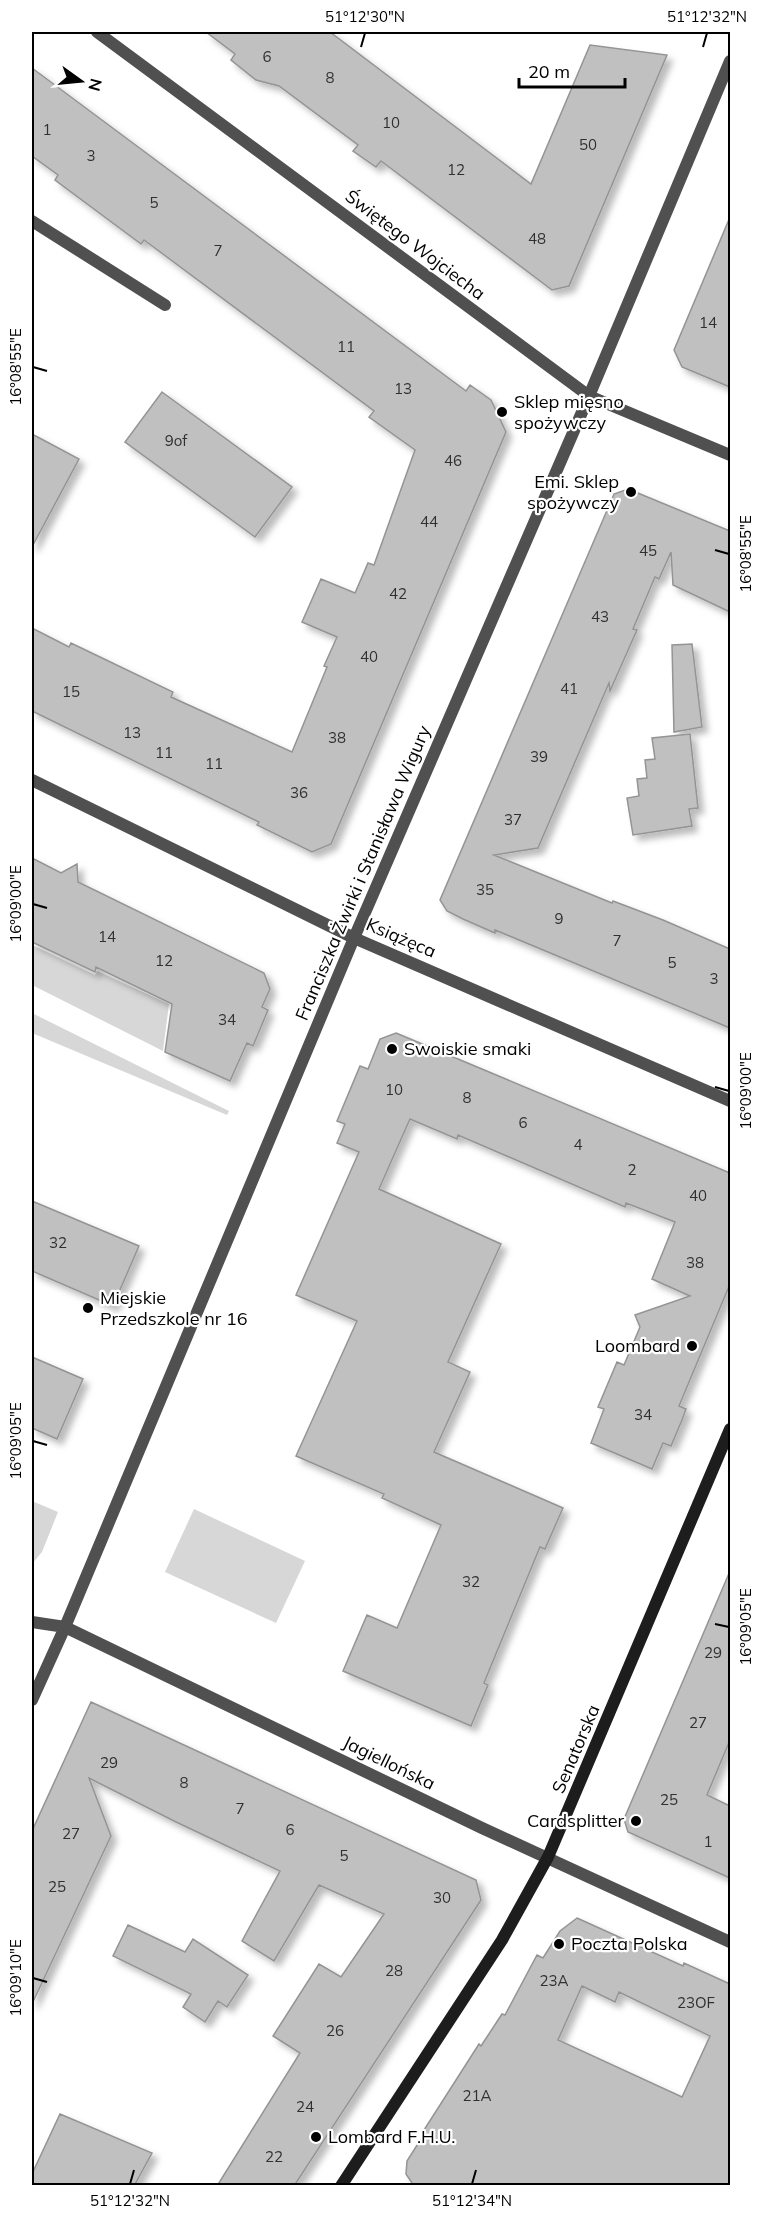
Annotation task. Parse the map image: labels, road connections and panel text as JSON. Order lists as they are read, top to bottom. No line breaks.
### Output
{"streets":{"street":["Świętego Wojciecha","Franciszka Żwirki i Stanisława Wigury","Książęca","Senatorska","Jagiellońska"]},"crossings":[["Świętego Wojciecha","Franciszka Żwirki i Stanisława Wigury"],["Franciszka Żwirki i Stanisława Wigury","Książęca"],["Franciszka Żwirki i Stanisława Wigury","Jagiellońska"],["Senatorska","Jagiellońska"]],"places":["Sklep mięsno spożywczy","Emi. Sklep spożywczy","Swoiskie smaki","Miejskie Przedszkole nr 16","Loombard","Cardsplitter","Poczta Polska","Lombard F.H.U."],"house_numbers":["6","8","10","1","50","3","12","5","48","7","14","11","13","9of","46","44","45","42","43","40","41","15","13","38","11","39","11","36","37","35","9","14","7","12","5","3","34","10","8","6","4","2","40","32","38","34","32","29","27","29","8","25","7","6","27","1","5","25","30","28","23A","23OF","26","21A","24","22"],"scale_bar":"20 m","north":"right","coordinates":["51°12'30\"N","51°12'32\"N","16°08'55\"E","16°09'00\"E","16°09'05\"E","16°09'10\"E","51°12'34\"N"]}
